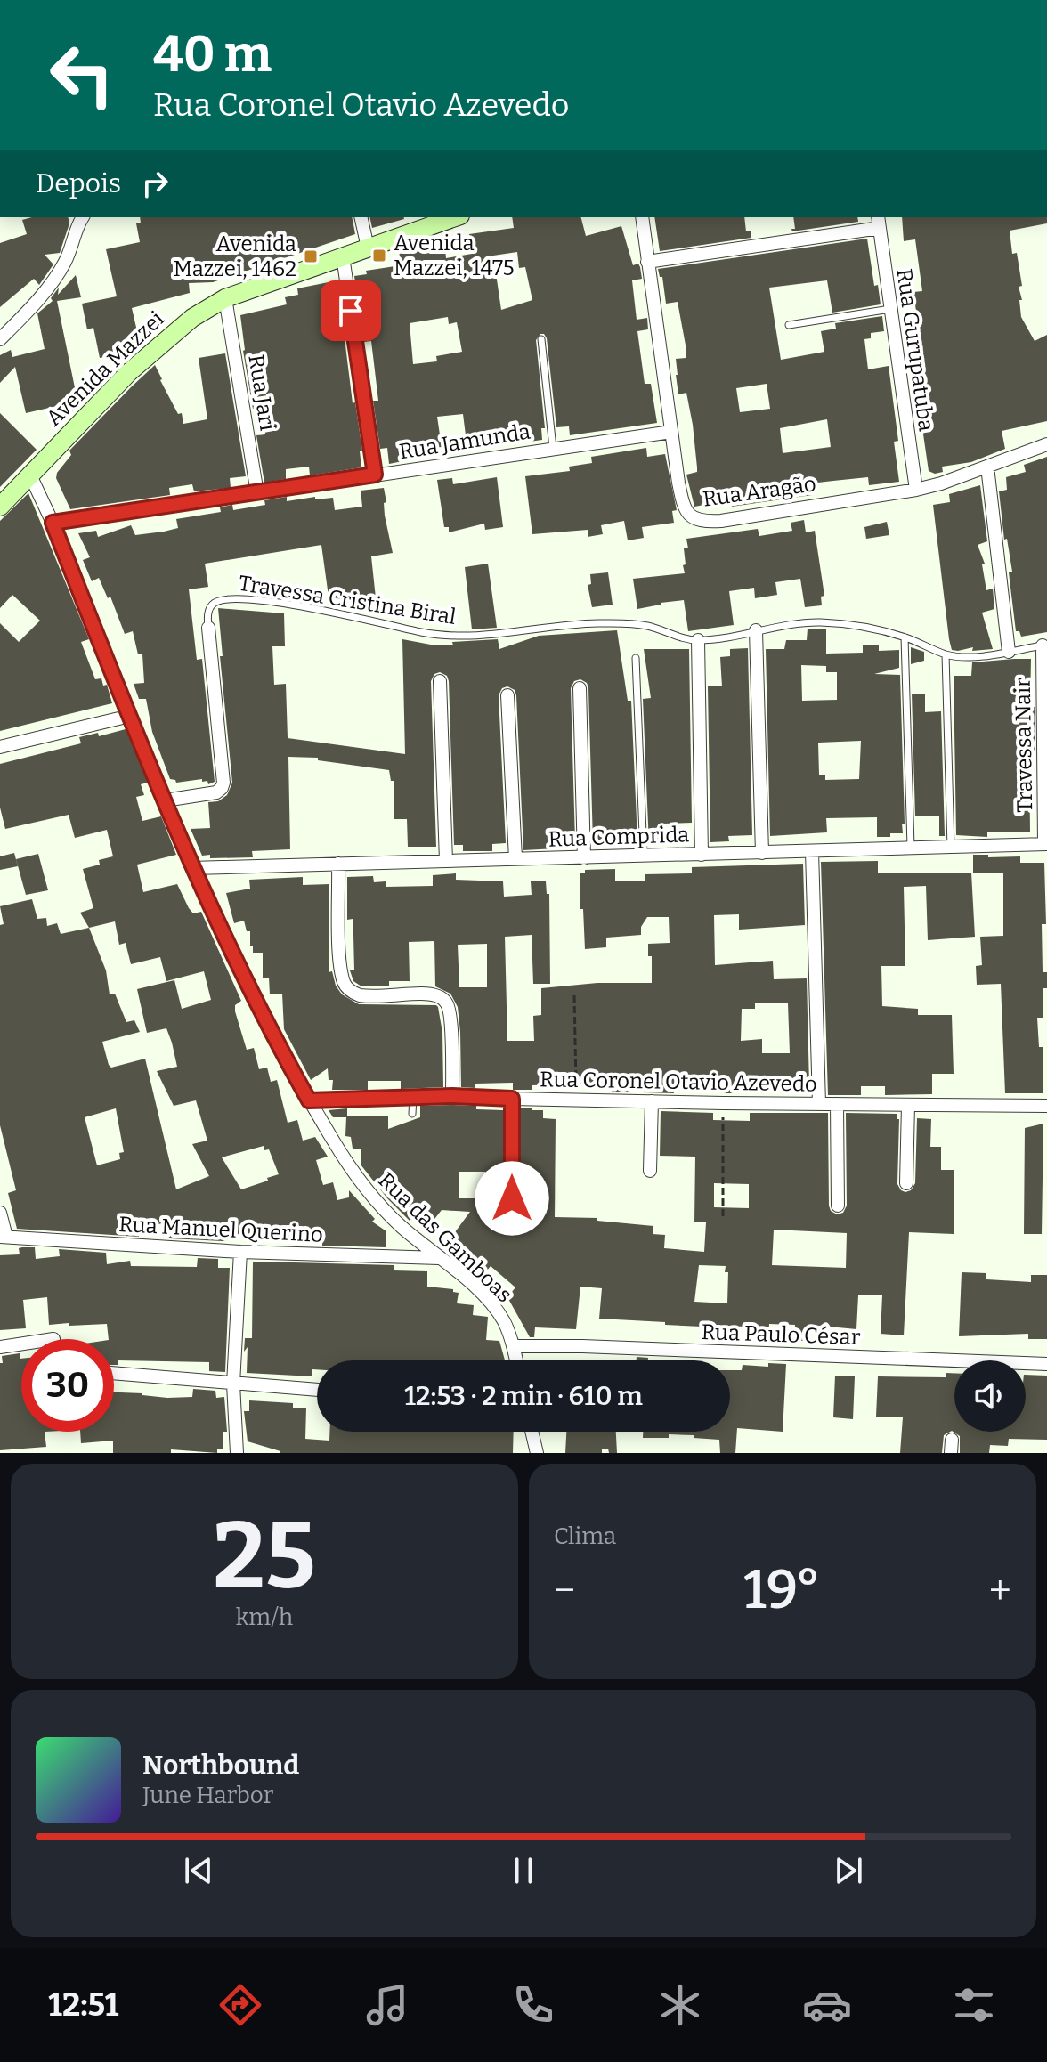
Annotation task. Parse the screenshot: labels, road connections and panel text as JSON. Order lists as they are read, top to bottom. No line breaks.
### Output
{"streets":{"street":["Rua Gurupatuba","Avenida Mazzei","Rua Jari","Rua Jamunda","Rua Aragão","Travessa Nair","Rua Comprida","Rua Coronel Otavio Azevedo","Rua Manuel Querino","Rua das Gamboas","Rua Paulo César"],"lane":["Travessa Cristina Biral"]},"crossings":[["Rua Gurupatuba","Rua Aragão"],["Avenida Mazzei","Rua Jari"],["Avenida Mazzei","Rua das Gamboas"],["Rua Jari","Rua Jamunda"],["Rua Jamunda","Rua Aragão"],["Rua Jamunda","Rua das Gamboas"],["Travessa Cristina Biral","Travessa Nair"],["Travessa Nair","Rua Comprida"],["Rua Comprida","Rua das Gamboas"],["Rua Coronel Otavio Azevedo","Rua das Gamboas"],["Rua Manuel Querino","Rua das Gamboas"],["Rua das Gamboas","Rua Paulo César"]],"places":{"transit":["Avenida Mazzei, 1475","Avenida Mazzei, 1462"]},"page":{"turn":["40 m","Rua Coronel Otavio Azevedo"],"then":"Depois","limit":"30","trip":"12:53 · 2 min · 610 m","tile":[["25","km/h"],"Clima"],"heat":["−","19°","+"],"song":["Northbound","June Harbor"],"tabs":"12:51"}}
